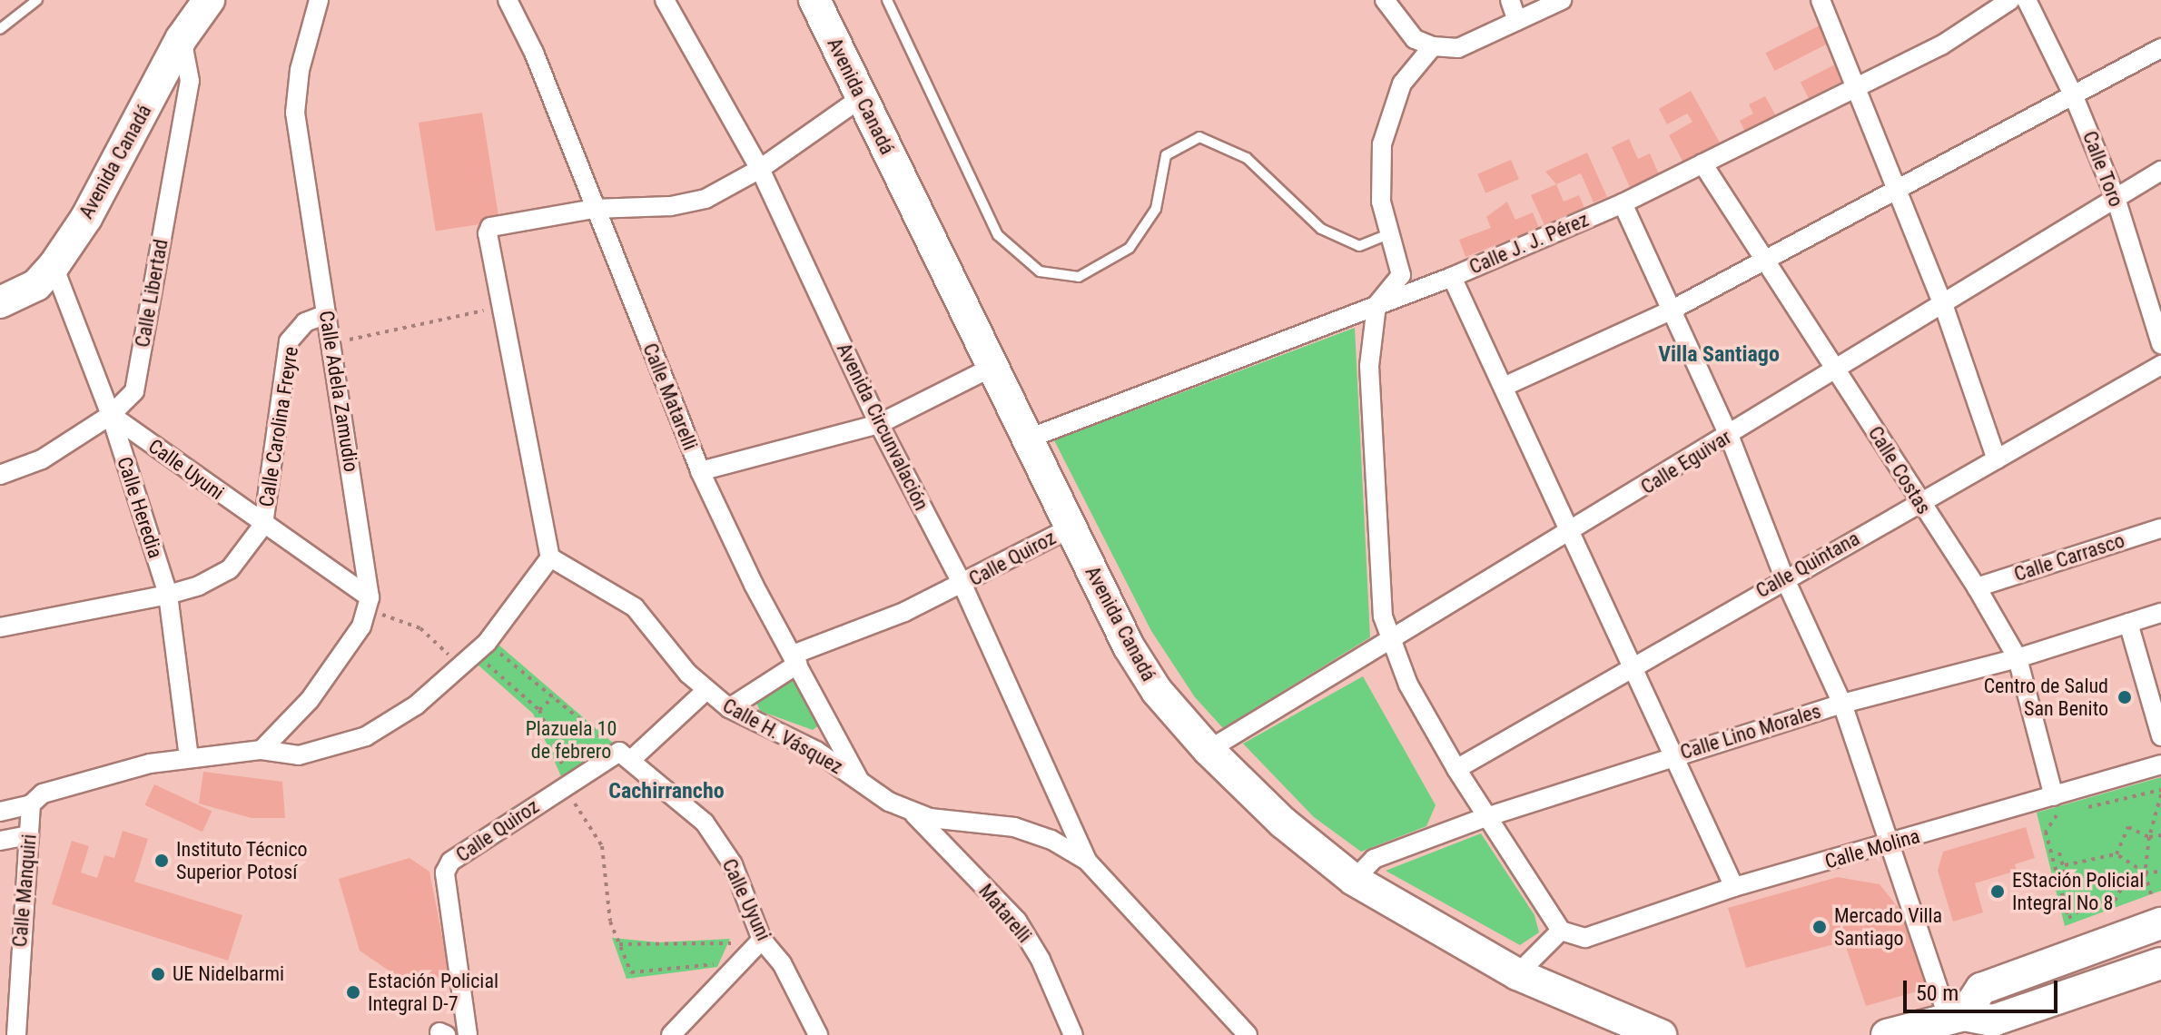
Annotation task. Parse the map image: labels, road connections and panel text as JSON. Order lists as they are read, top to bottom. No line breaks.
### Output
{"streets":{"highway":["Avenida Canadá"],"street":["Calle Toro","Calle J. J. Pérez","Calle Libertad","Calle Adela Zamudio","Calle Matarelli","Calle Carolina Freyre","Avenida Circunvalación","Calle Eguivar","Calle Uyuni","Calle Costas","Calle Heredia","Calle Carrasco","Calle Quiroz","Calle Quintana","Calle Lino Morales","Calle H. Vásquez","Calle Molina","Calle Manquiri","Matarelli"]},"crossings":[["Avenida Canadá","Calle J. J. Pérez"],["Avenida Canadá","Calle Libertad"],["Avenida Canadá","Calle Eguivar"],["Avenida Canadá","Calle Heredia"],["Avenida Canadá","Calle Quiroz"],["Avenida Canadá","Calle Lino Morales"],["Calle Toro","Calle Eguivar"],["Calle J. J. Pérez","Calle Costas"],["Calle Libertad","Calle Uyuni"],["Calle Libertad","Calle Heredia"],["Calle Adela Zamudio","Calle Carolina Freyre"],["Calle Adela Zamudio","Calle Uyuni"],["Calle Matarelli","Calle Quiroz"],["Calle Matarelli","Calle H. Vásquez"],["Calle Carolina Freyre","Calle Uyuni"],["Calle Carolina Freyre","Calle Heredia"],["Avenida Circunvalación","Calle Quiroz"],["Avenida Circunvalación","Calle H. Vásquez"],["Calle Eguivar","Calle Costas"],["Calle Uyuni","Calle Heredia"],["Calle Uyuni","Calle Quiroz"],["Calle Costas","Calle Carrasco"],["Calle Costas","Calle Quintana"],["Calle Costas","Calle Lino Morales"],["Calle Costas","Calle Molina"],["Calle Quiroz","Calle H. Vásquez"],["Calle H. Vásquez","Matarelli"]],"districts":["Villa Santiago","Cachirrancho"],"parks":["Plazuela 10 de febrero"],"places":["Centro de Salud San Benito","Instituto Técnico Superior Potosí","EStación Policial Integral No 8","Mercado Villa Santiago","UE Nidelbarmi","Estación Policial Integral D-7"],"scale_bar":"50 m"}
